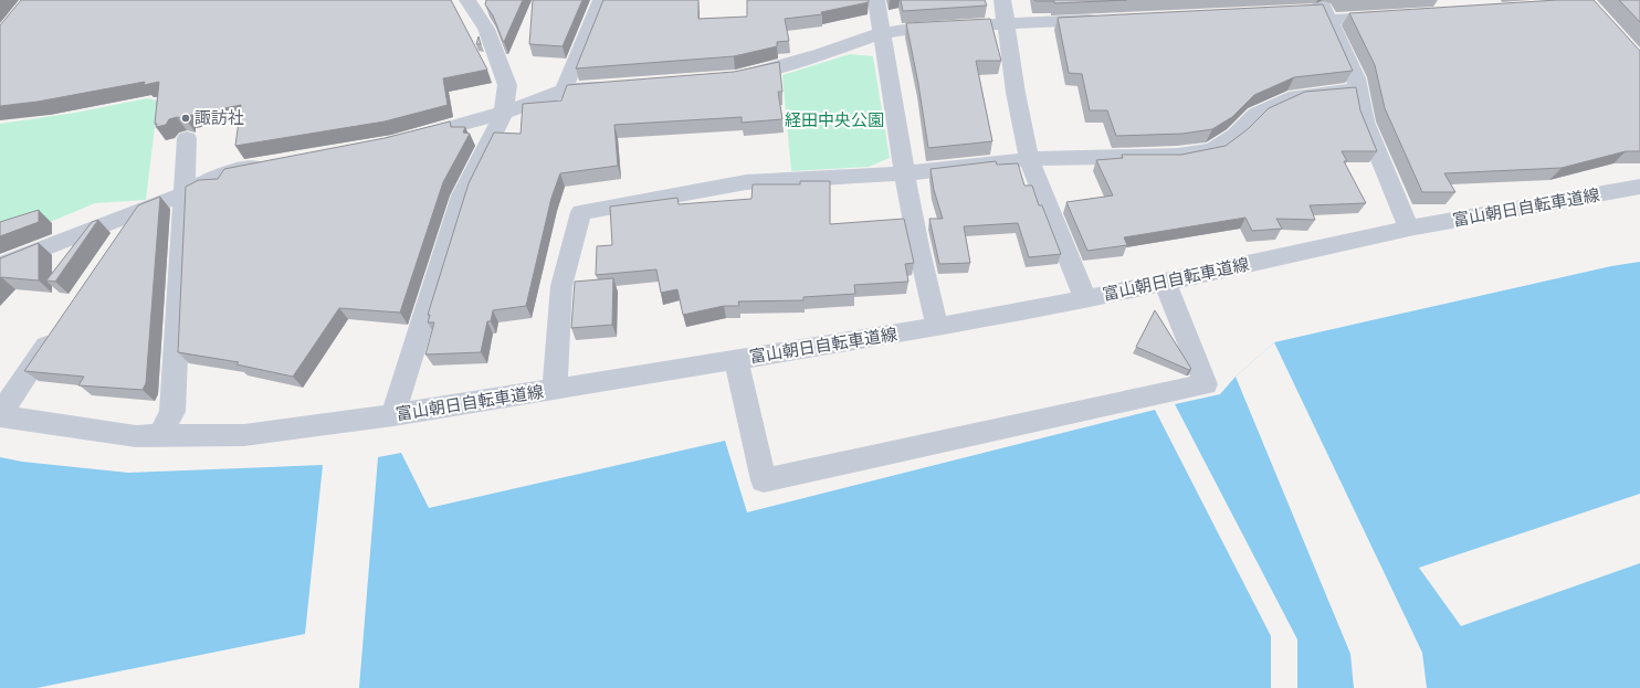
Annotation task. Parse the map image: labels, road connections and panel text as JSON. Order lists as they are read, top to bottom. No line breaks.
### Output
{"streets":{"street":["富山朝日自転車道線"]},"parks":["経田中央公園"],"places":["諏訪社"]}
